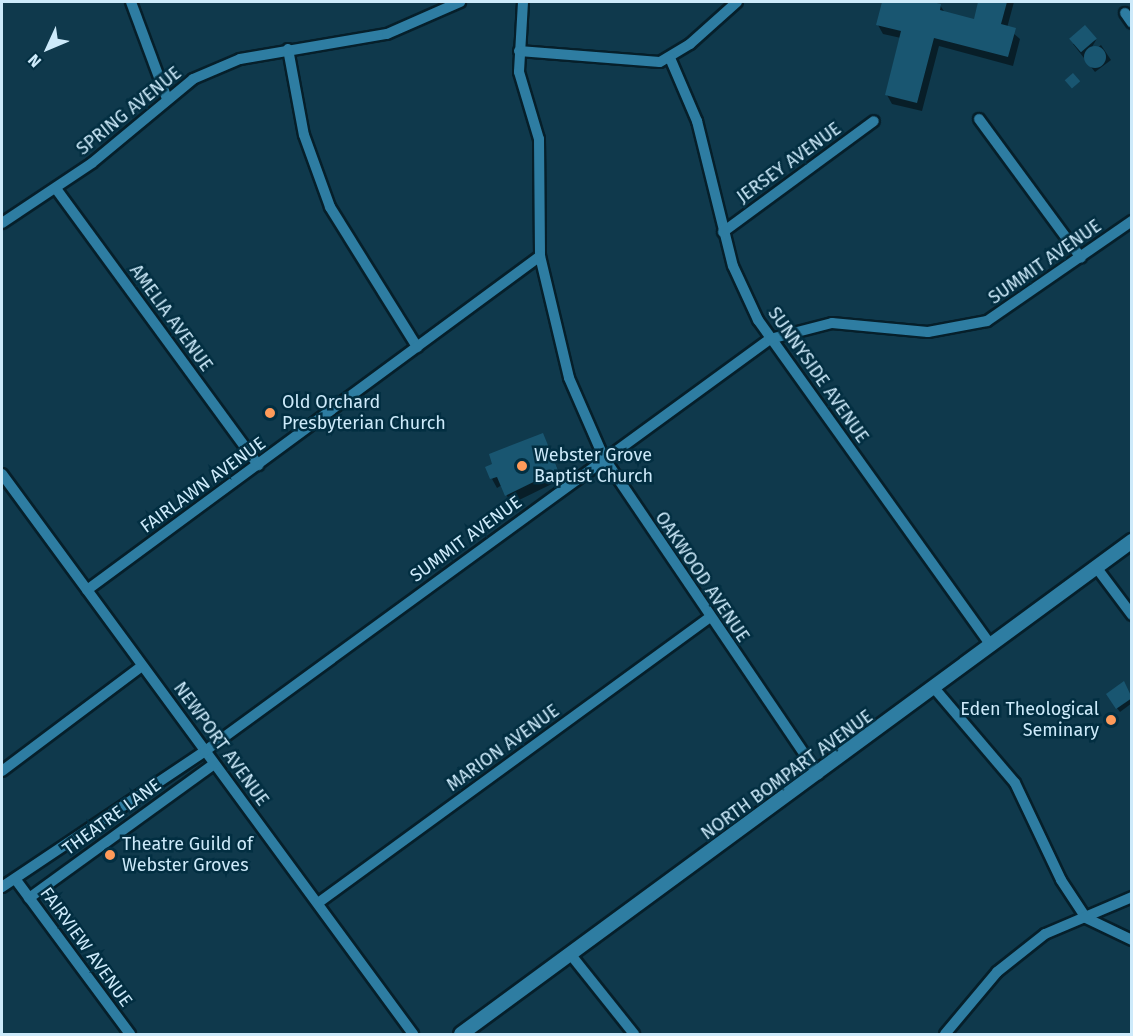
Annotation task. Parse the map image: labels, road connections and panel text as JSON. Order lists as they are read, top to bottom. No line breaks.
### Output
{"streets":{"street":["SPRING AVENUE","JERSEY AVENUE","SUMMIT AVENUE","AMELIA AVENUE","SUNNYSIDE AVENUE","FAIRLAWN AVENUE","OAKWOOD AVENUE","NEWPORT AVENUE","MARION AVENUE","NORTH BOMPART AVENUE","THEATRE LANE","FAIRVIEW AVENUE"]},"crossings":[["SPRING AVENUE","AMELIA AVENUE"],["JERSEY AVENUE","SUNNYSIDE AVENUE"],["SUMMIT AVENUE","SUNNYSIDE AVENUE"],["SUMMIT AVENUE","OAKWOOD AVENUE"],["SUMMIT AVENUE","NEWPORT AVENUE"],["SUMMIT AVENUE","FAIRVIEW AVENUE"],["AMELIA AVENUE","FAIRLAWN AVENUE"],["SUNNYSIDE AVENUE","NORTH BOMPART AVENUE"],["FAIRLAWN AVENUE","OAKWOOD AVENUE"],["FAIRLAWN AVENUE","NEWPORT AVENUE"],["OAKWOOD AVENUE","MARION AVENUE"],["OAKWOOD AVENUE","NORTH BOMPART AVENUE"],["NEWPORT AVENUE","MARION AVENUE"],["NEWPORT AVENUE","THEATRE LANE"],["THEATRE LANE","FAIRVIEW AVENUE"]],"places":["Old Orchard Presbyterian Church","Webster Grove Baptist Church","Eden Theological Seminary","Theatre Guild of Webster Groves"],"north":"bottom left"}
